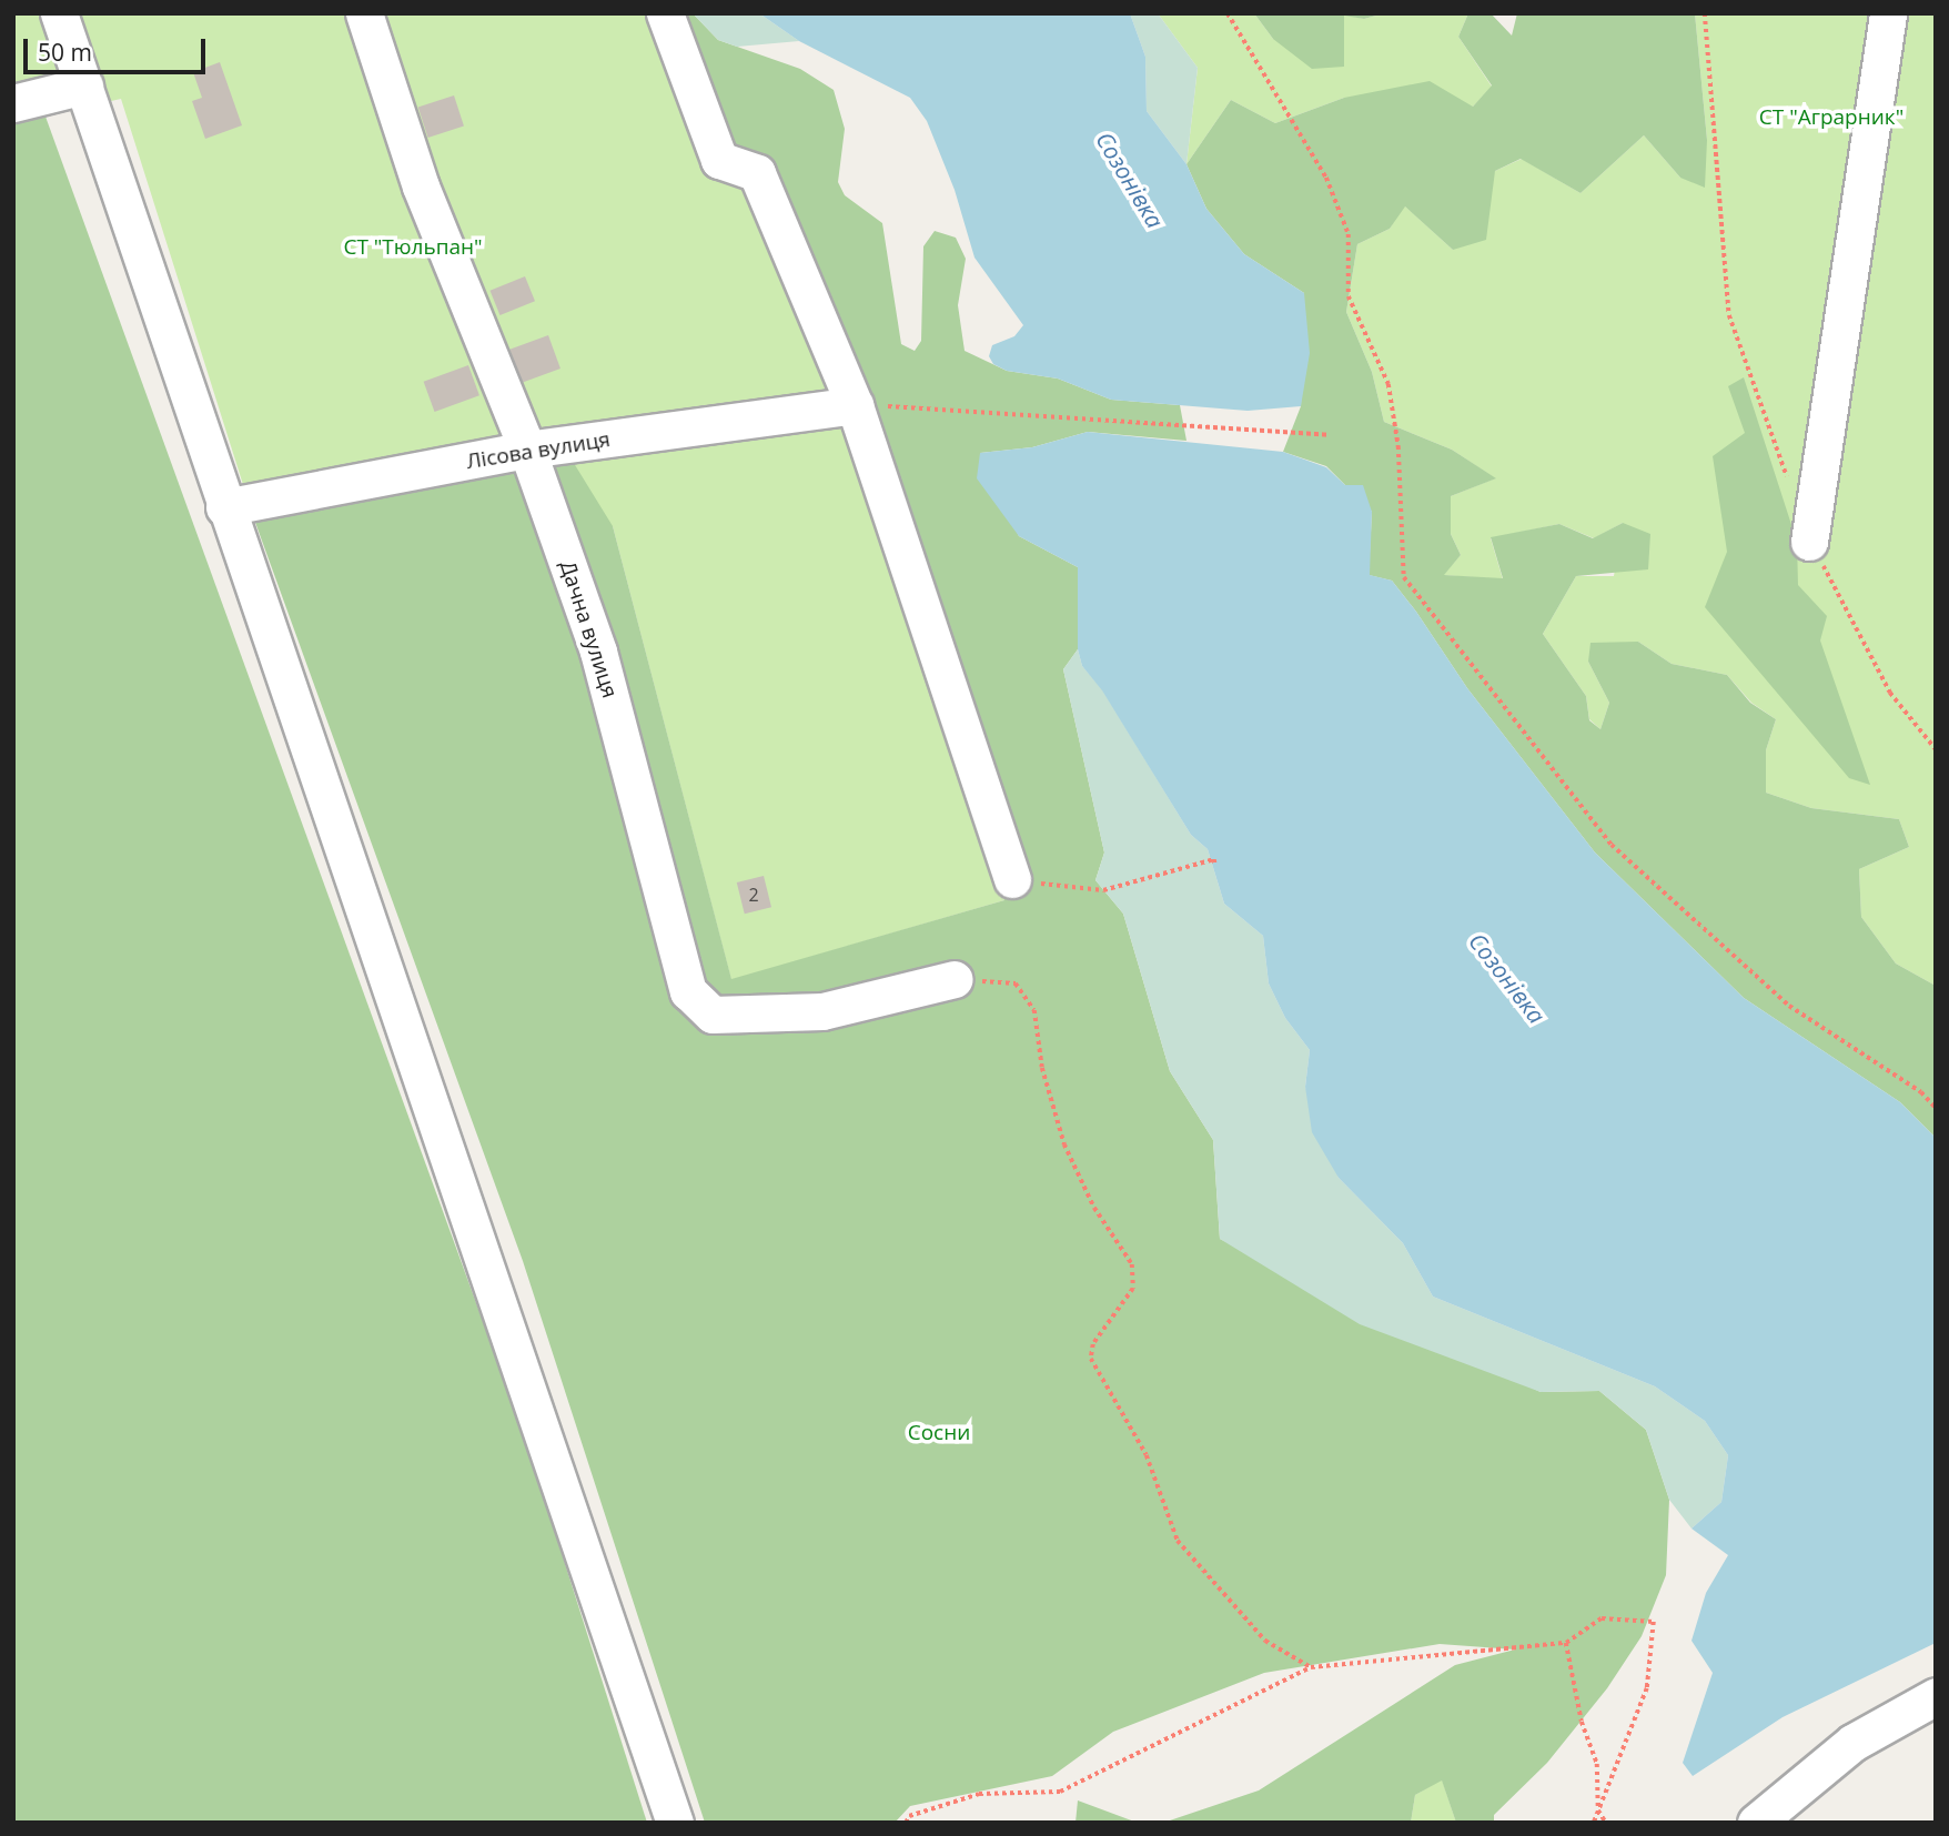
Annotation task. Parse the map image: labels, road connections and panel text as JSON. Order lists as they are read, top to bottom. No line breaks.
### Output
{"streets":{"street":["Лісова вулиця","Дачна вулиця"]},"crossings":[["Лісова вулиця","Дачна вулиця"]],"water":["Созонівка"],"parks":["СТ \"Аграрник\"","СТ \"Тюльпан\"","Сосни"],"house_numbers":["2"],"scale_bar":"50 m"}
